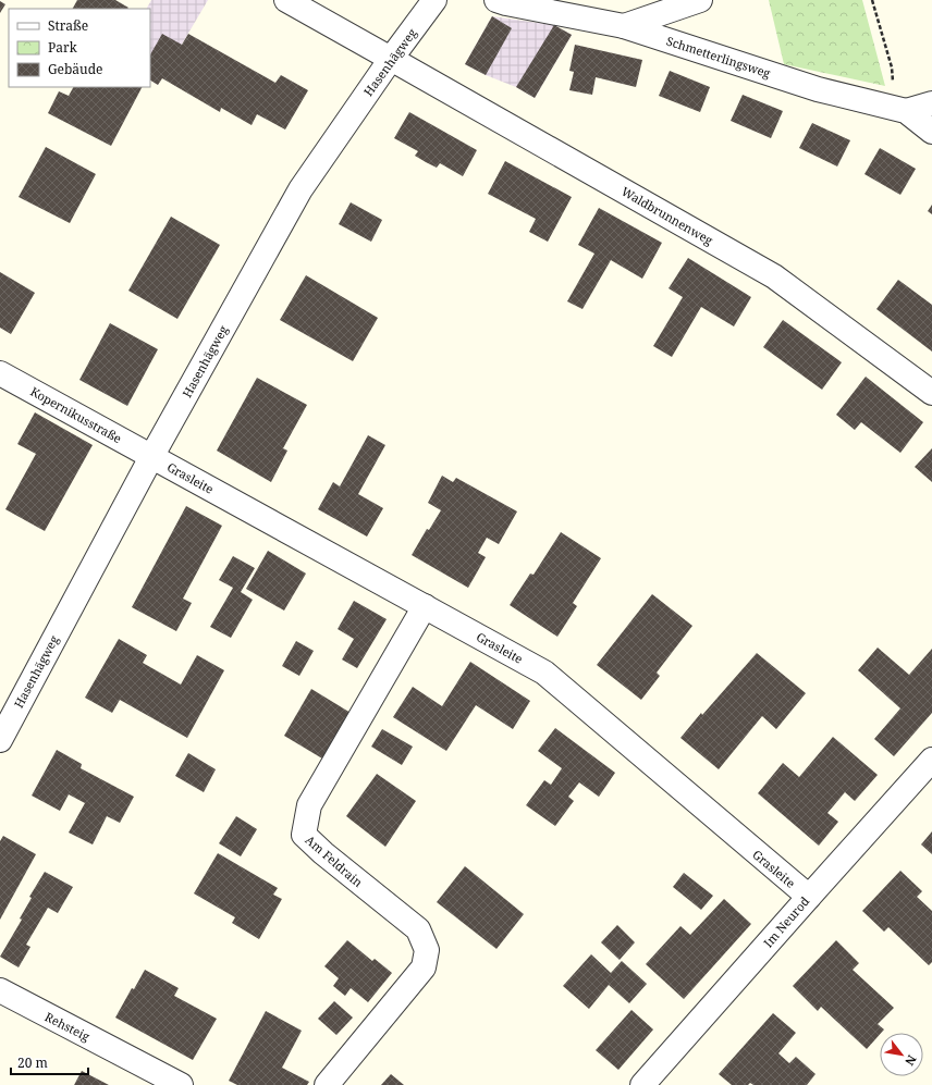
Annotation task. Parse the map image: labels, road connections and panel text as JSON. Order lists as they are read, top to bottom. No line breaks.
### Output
{"streets":{"street":["Schmetterlingsweg","Hasenhägweg","Waldbrunnenweg","Kopernikusstraße","Grasleite","Am Feldrain","Im Neurod","Rehsteig"]},"crossings":[["Hasenhägweg","Waldbrunnenweg"],["Hasenhägweg","Kopernikusstraße"],["Hasenhägweg","Grasleite"],["Kopernikusstraße","Grasleite"],["Grasleite","Am Feldrain"],["Grasleite","Im Neurod"]],"legend":["Straße","Park","Gebäude"],"scale_bar":"20 m","north":"bottom right"}
